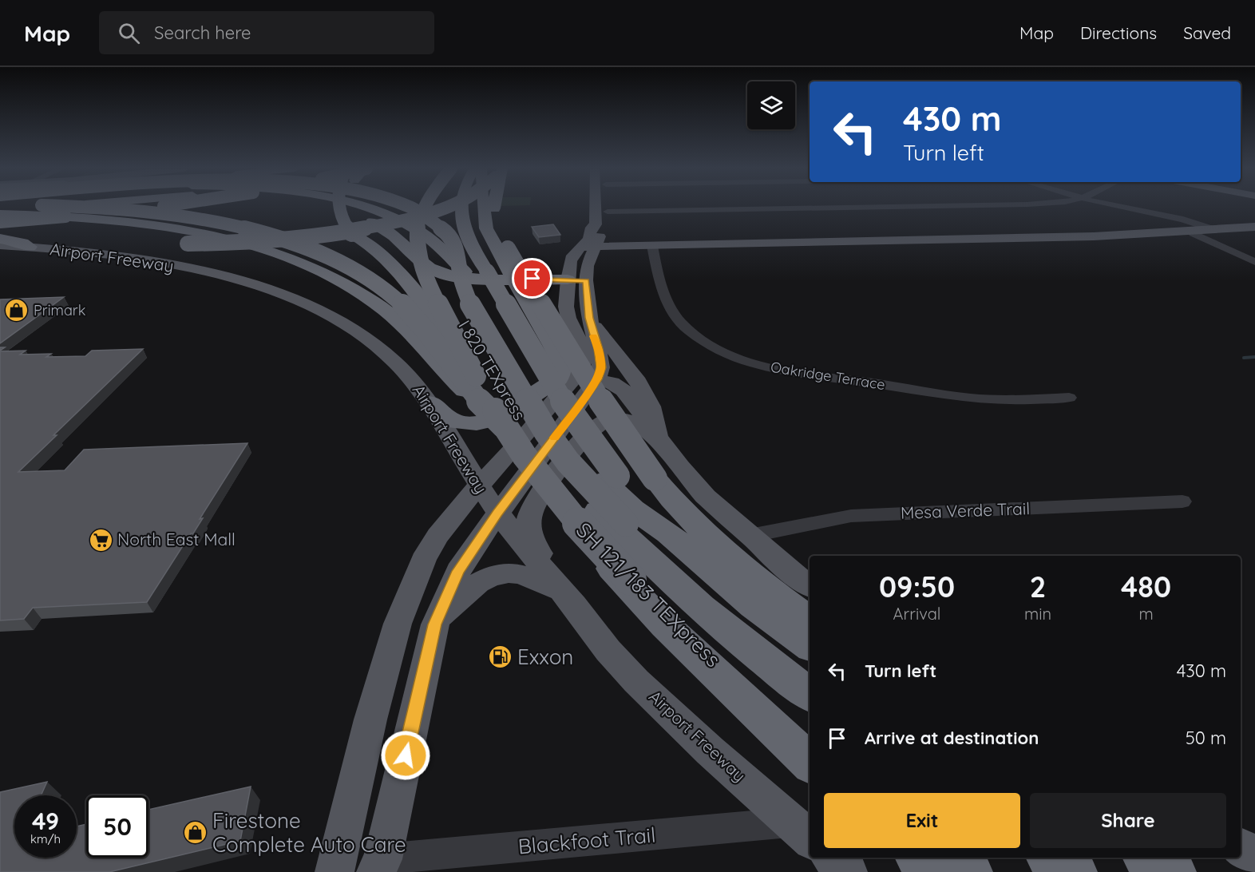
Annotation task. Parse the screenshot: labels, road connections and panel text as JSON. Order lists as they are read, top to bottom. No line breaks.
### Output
{"streets":{"highway":["Airport Freeway","I 820 TEXpress","SH 121/183 TEXpress"],"street":["Oakridge Terrace","Mesa Verde Trail","Blackfoot Trail"]},"crossings":[["Airport Freeway","I 820 TEXpress"],["Airport Freeway","SH 121/183 TEXpress"],["Airport Freeway","Blackfoot Trail"],["I 820 TEXpress","SH 121/183 TEXpress"]],"places":{"shop":["Primark","Firestone Complete Auto Care"],"supermarket":["North East Mall"],"fuel station":["Exxon"]},"page":{"header":"Map","search":"Search here","nav":["Map","Directions","Saved"],"turn":["430 m","Turn left"],"eta":["09:50","Arrival","2","min","480","m"],"list":[{"name":"Turn left","value":"430 m"},{"name":"Arrive at destination","value":"50 m"}],"buttons":["Exit","Share"],"speed":"49 km/h","limit":"50"}}
